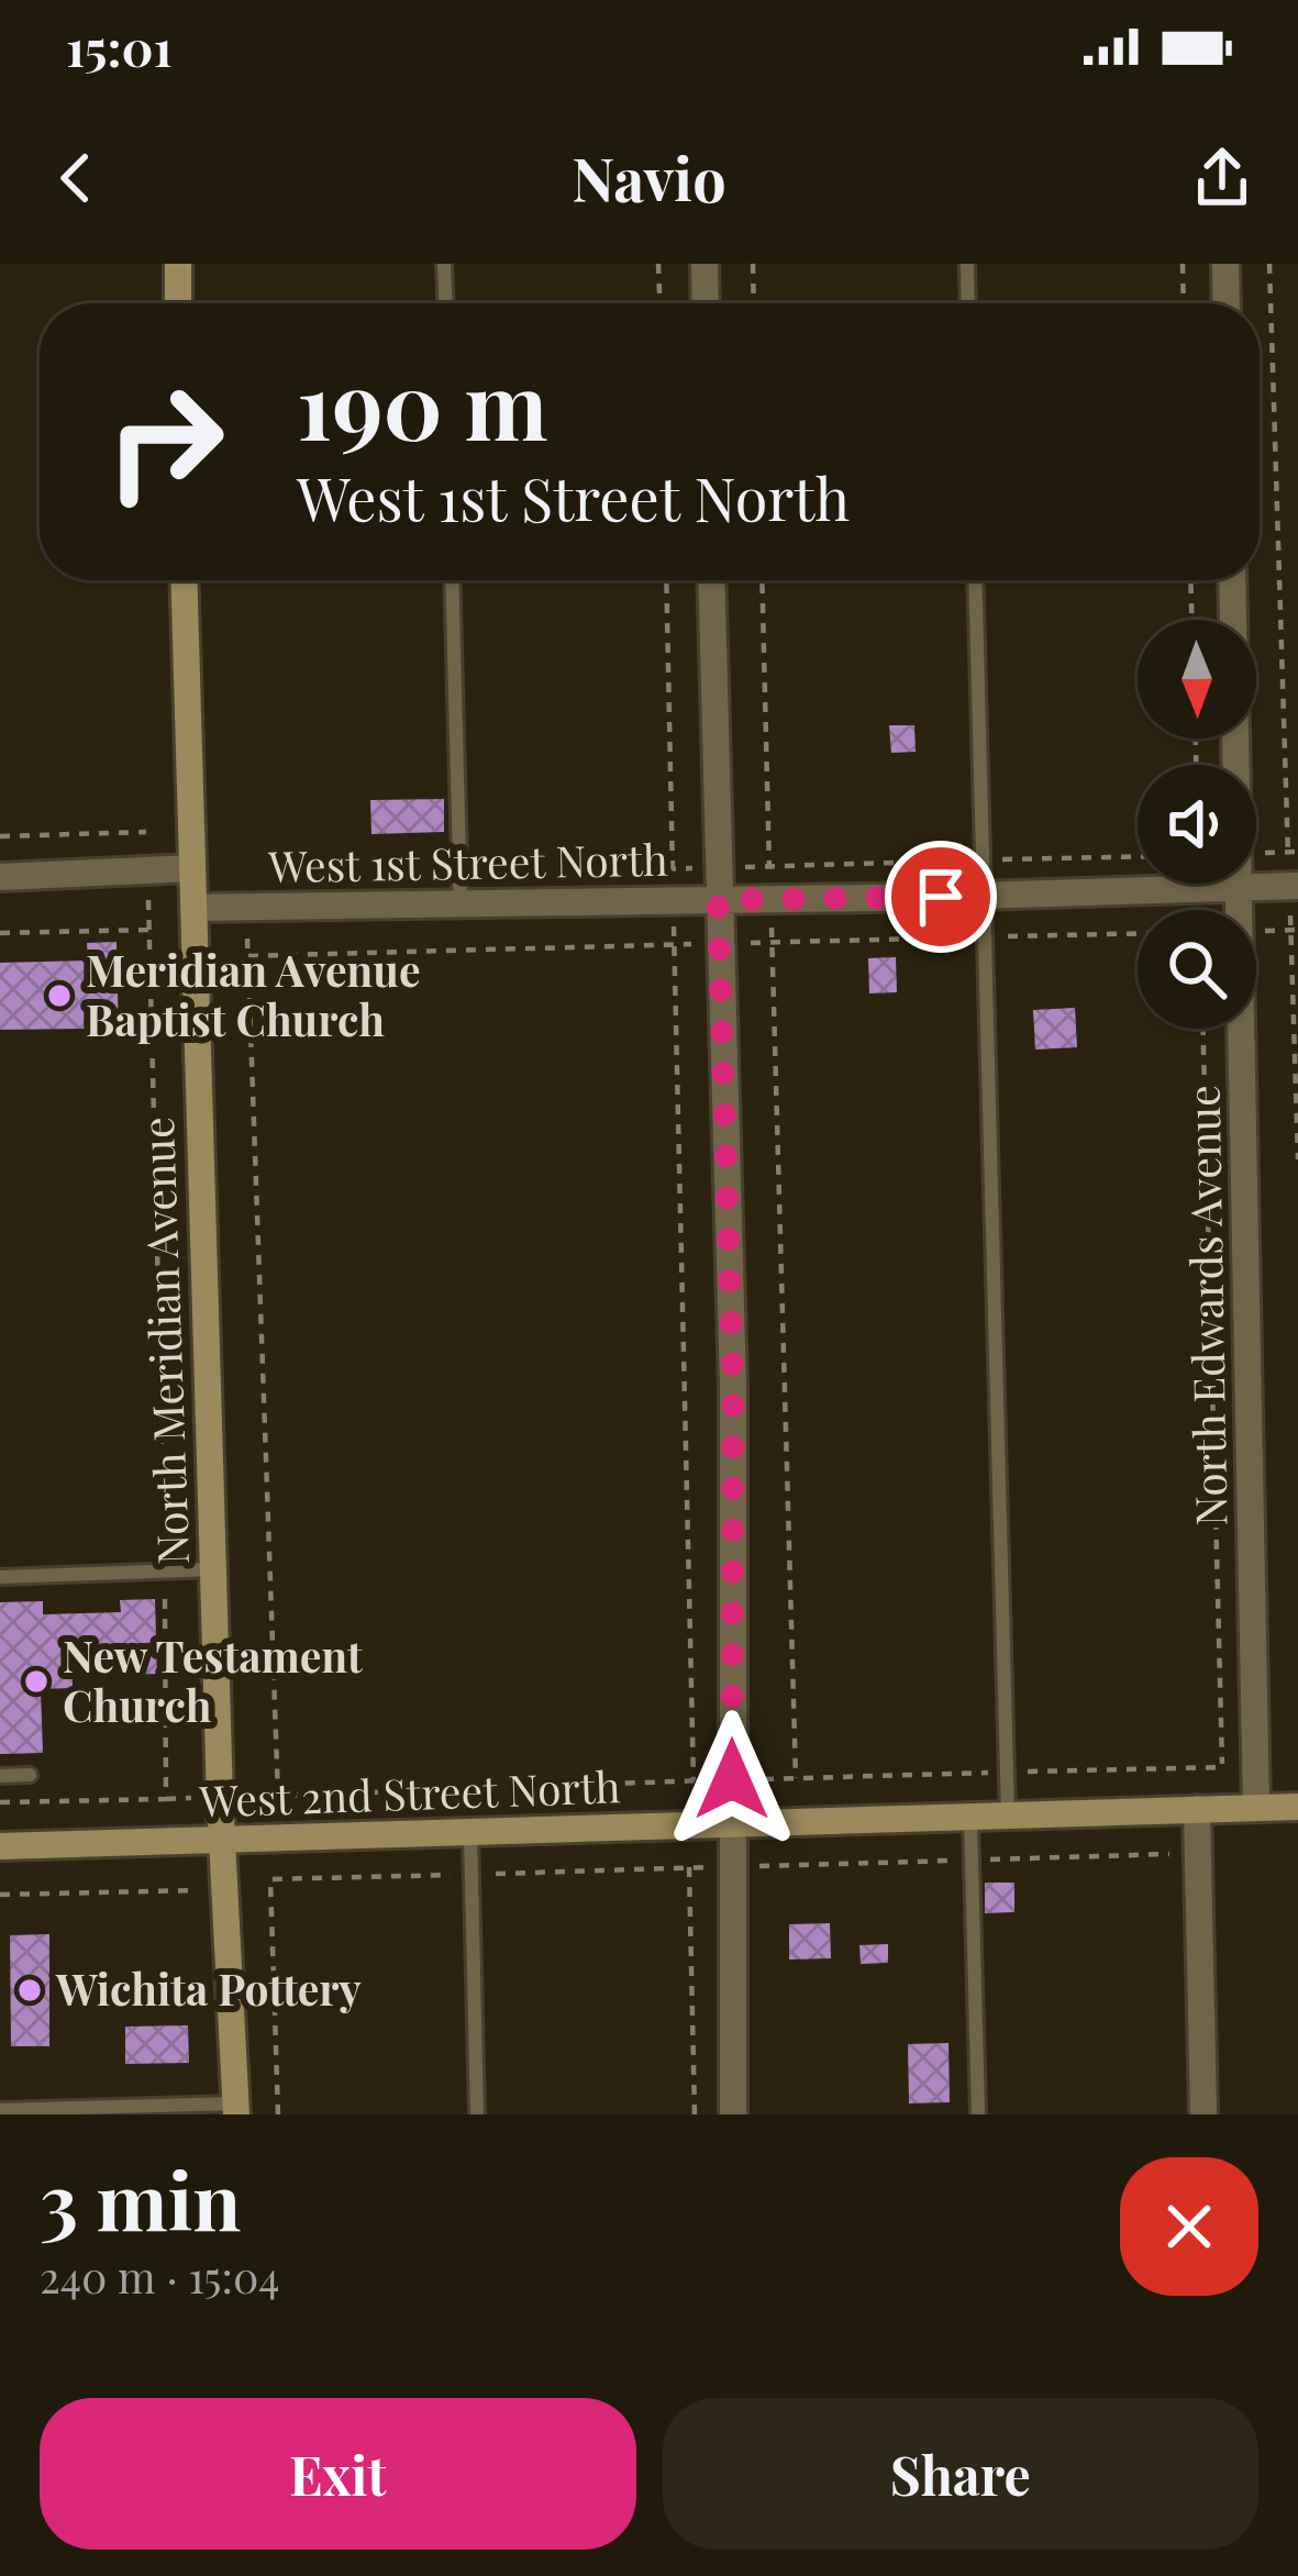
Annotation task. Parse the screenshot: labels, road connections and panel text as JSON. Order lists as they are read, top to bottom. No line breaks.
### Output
{"streets":{"main road":["North Meridian Avenue","West 2nd Street North"],"street":["West 1st Street North","North Edwards Avenue"]},"crossings":[["West 1st Street North","North Edwards Avenue"],["West 1st Street North","North Meridian Avenue"],["North Edwards Avenue","West 2nd Street North"],["North Meridian Avenue","West 2nd Street North"]],"places":["Meridian Avenue Baptist Church","New Testament Church","Wichita Pottery"],"north":"bottom","page":{"status":"15:01","header":"Navio","turn":["190 m","West 1st Street North"],"heading":["3 min","240 m · 15:04"],"buttons":["Exit","Share"]}}
